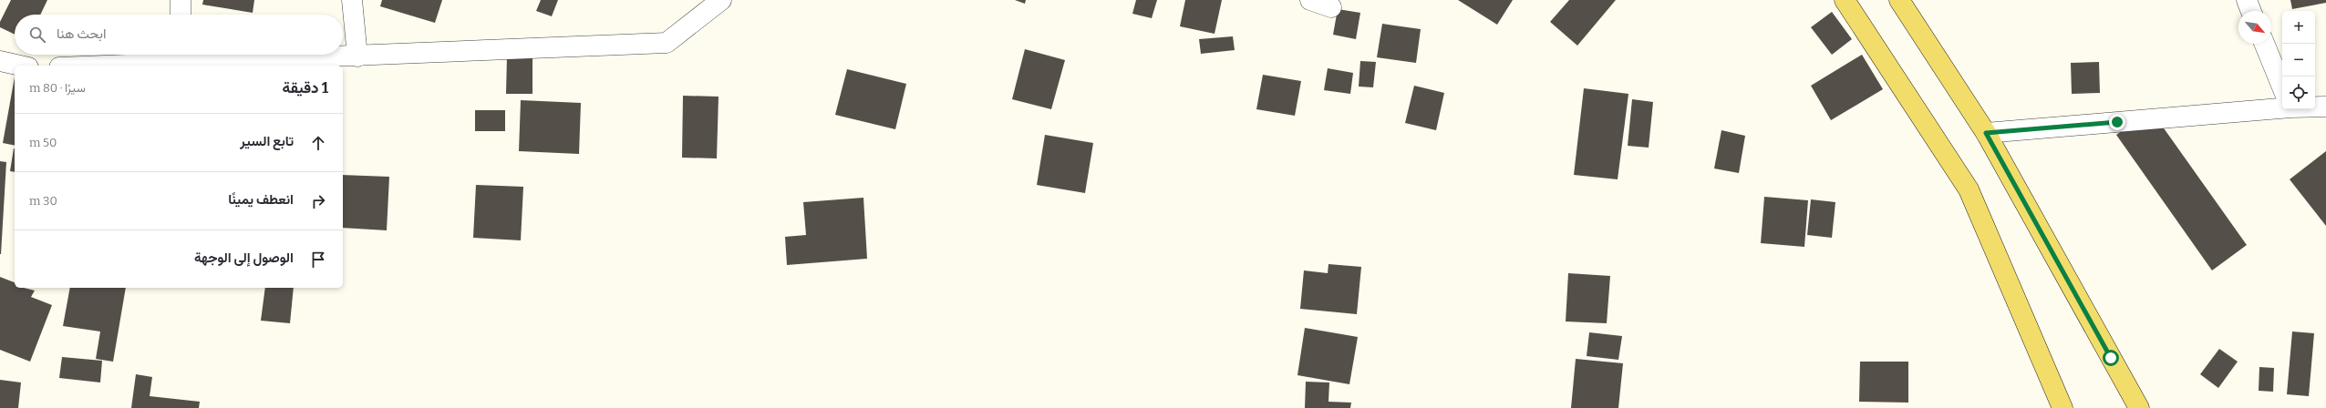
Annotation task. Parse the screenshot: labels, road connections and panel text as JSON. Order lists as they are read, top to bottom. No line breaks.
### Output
{"north":"bottom right","page":{"map_buttons":["+","−"],"search":"ابحث هنا","heading":["1 دقيقة","سيرًا · 80 m"],"list":[["تابع السير","50 m"],["انعطف يمينًا","30 m"],"الوصول إلى الوجهة"]}}
